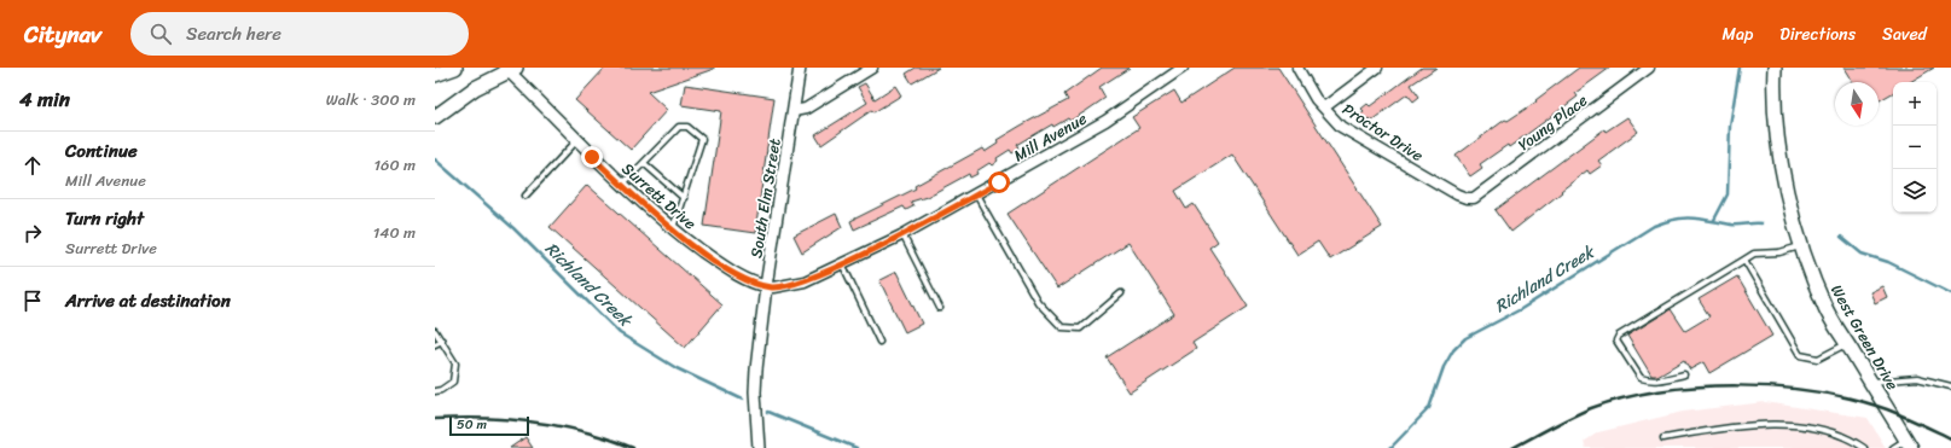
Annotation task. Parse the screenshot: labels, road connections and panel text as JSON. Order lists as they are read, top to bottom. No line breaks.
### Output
{"streets":{"main road":["West Green Drive"],"street":["Young Place","Proctor Drive","Mill Avenue","Surrett Drive","South Elm Street"]},"crossings":[["Young Place","Proctor Drive"],["Mill Avenue","Surrett Drive"],["Mill Avenue","South Elm Street"],["Surrett Drive","South Elm Street"]],"water":["Richland Creek"],"scale_bar":"50 m","north":"bottom","page":{"header":"Citynav","search":"Search here","nav":["Map","Directions","Saved"],"heading":["4 min","Walk · 300 m"],"map_buttons":["+","−"],"list":[["Continue","Mill Avenue","160 m"],["Turn right","Surrett Drive","140 m"],"Arrive at destination"],"scale":"50 m"}}
